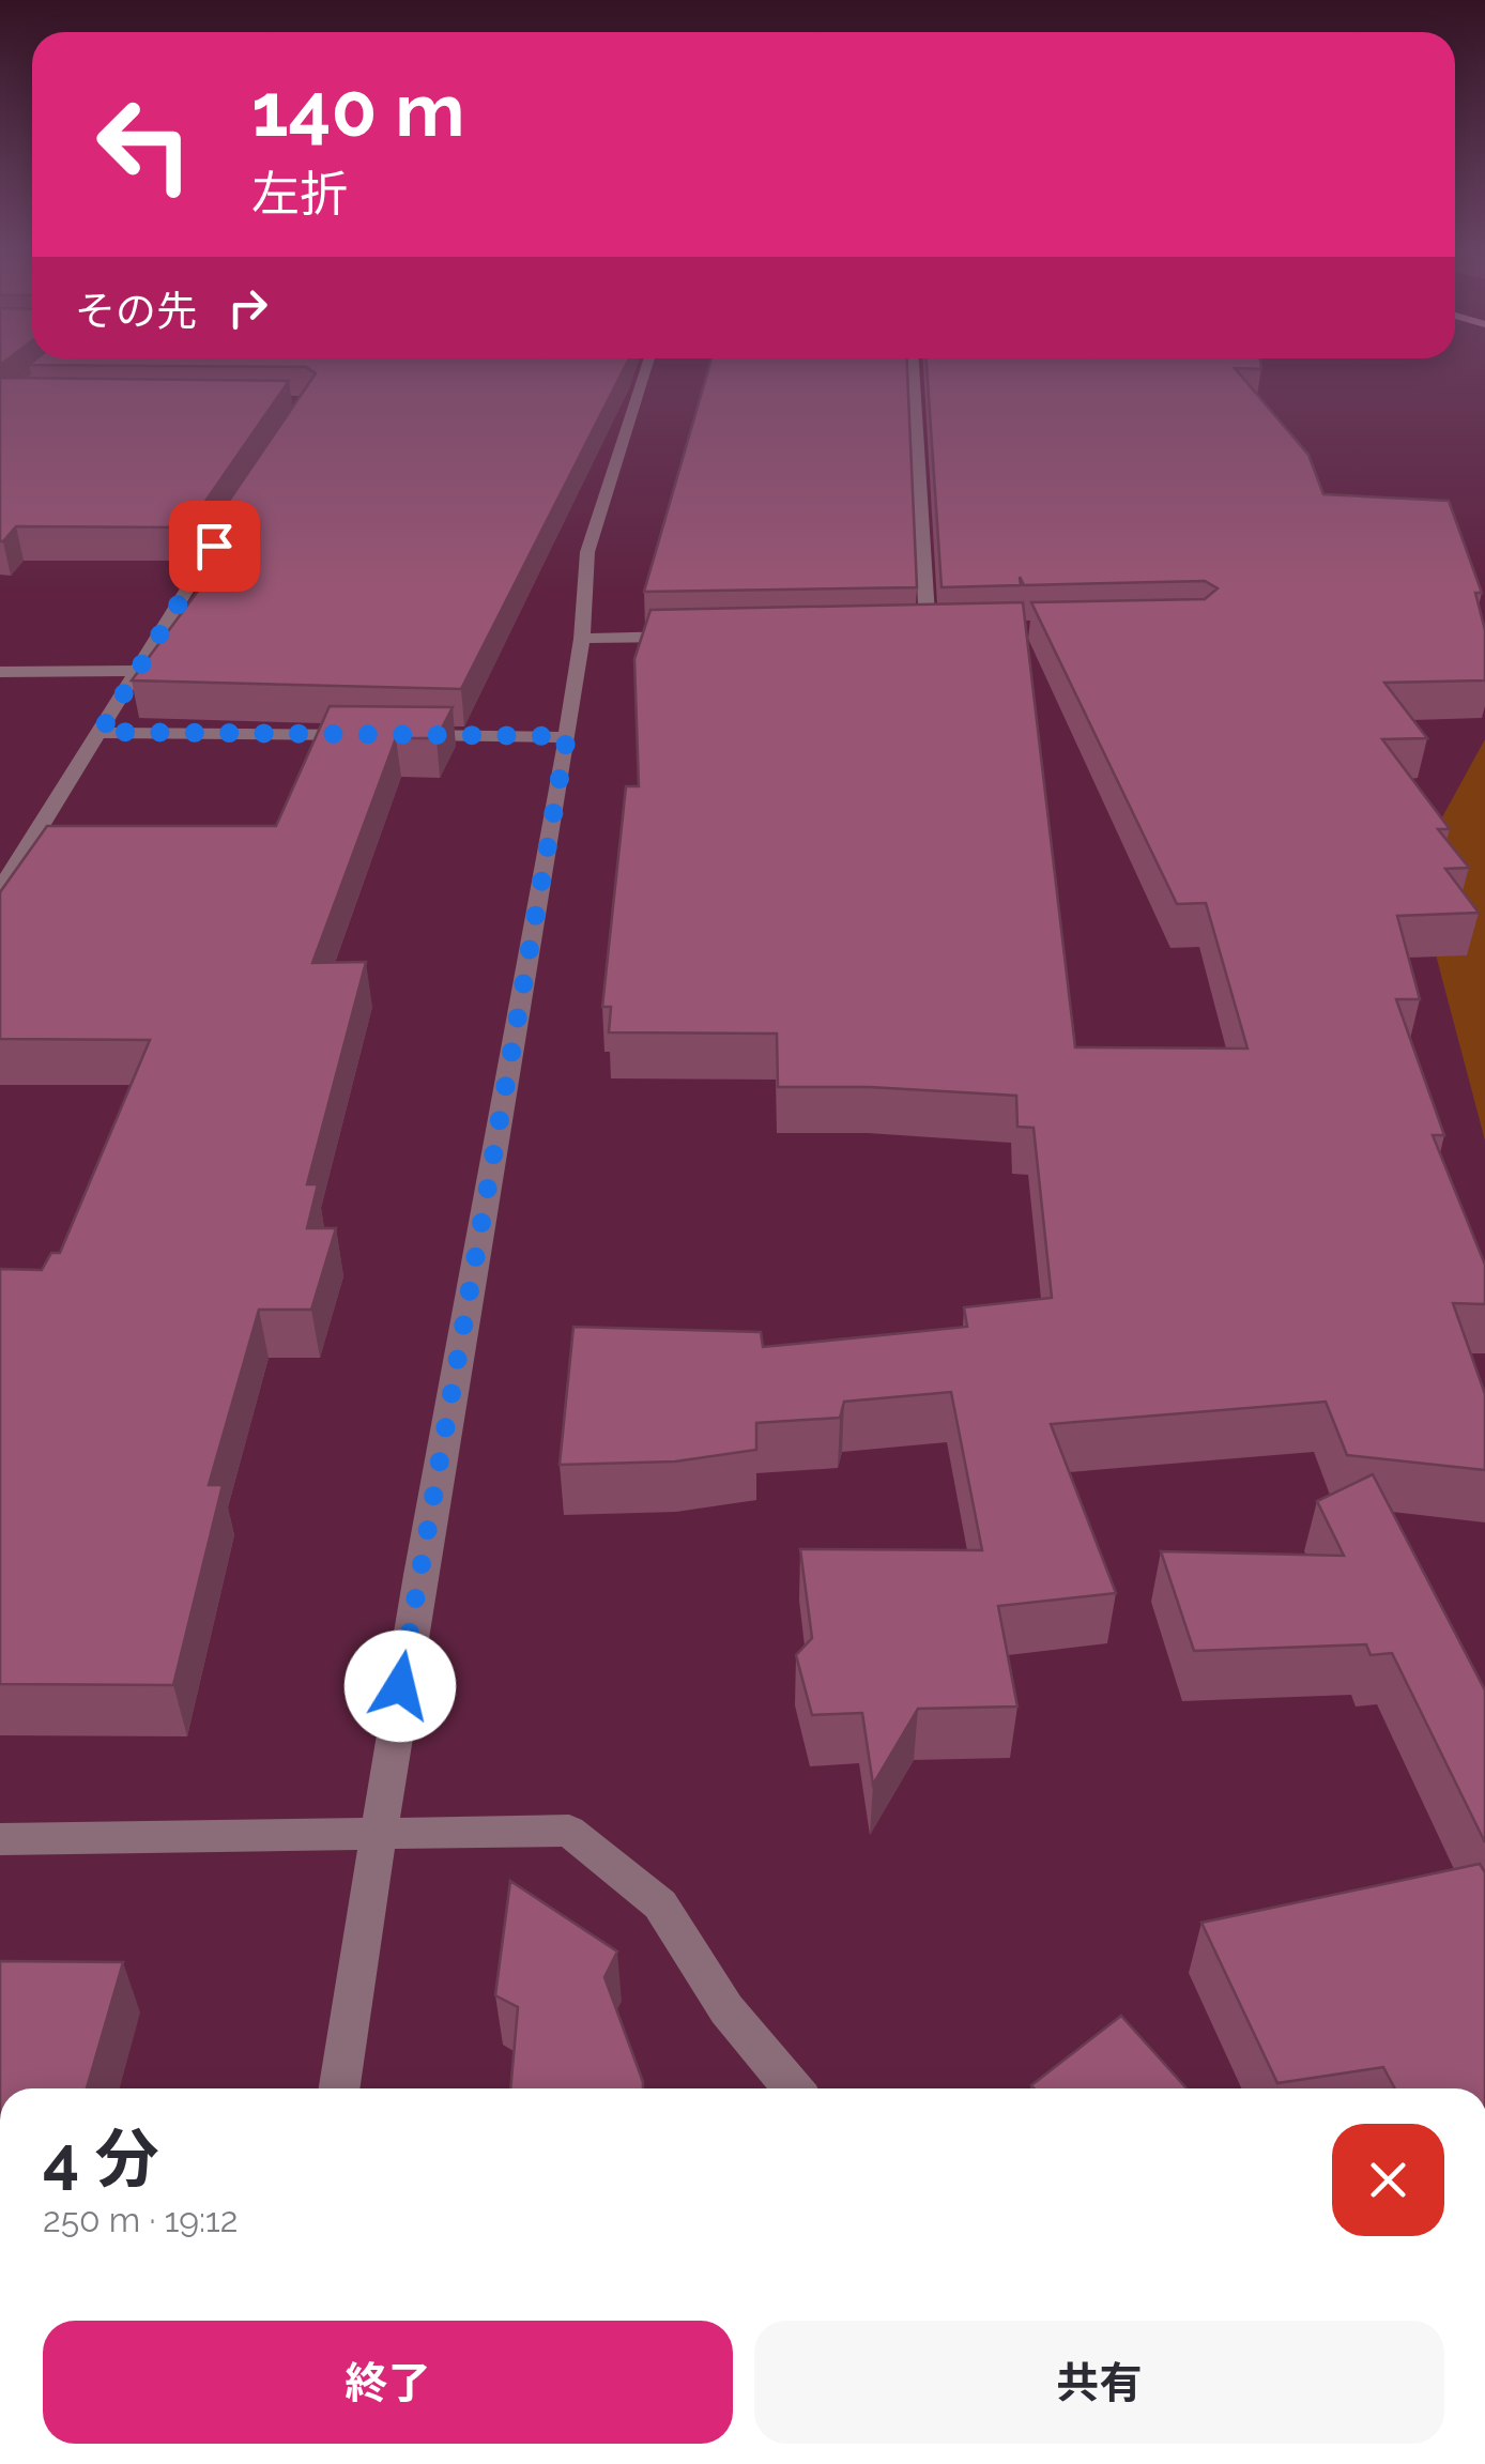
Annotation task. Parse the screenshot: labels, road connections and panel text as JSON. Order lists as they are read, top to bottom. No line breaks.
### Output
{"page":{"turn":["140 m","左折"],"then":"その先","heading":["4 分","250 m · 19:12"],"buttons":["終了","共有"]}}
